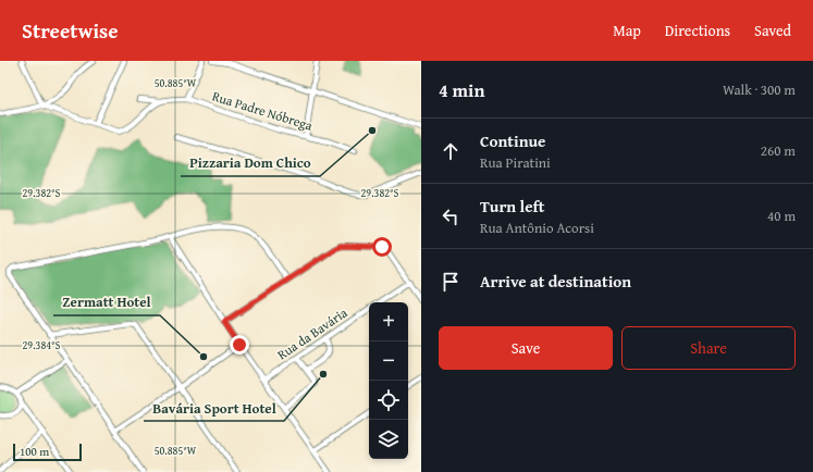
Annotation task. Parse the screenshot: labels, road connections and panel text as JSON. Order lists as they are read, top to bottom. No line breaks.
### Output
{"streets":{"street":["Rua Padre Nóbrega","Rua da Bavária"]},"places":["Pizzaria Dom Chico","Zermatt Hotel","Bavária Sport Hotel"],"scale_bar":"100 m","page":{"header":"Streetwise","nav":["Map","Directions","Saved"],"heading":["4 min","Walk · 300 m"],"list":[["Continue","Rua Piratini","260 m"],["Turn left","Rua Antônio Acorsi","40 m"],"Arrive at destination"],"map_buttons":["+","−"],"buttons":["Save","Share"],"scale":"100 m"},"coordinates":["50.885°W","29.382°S","29.384°S"]}
